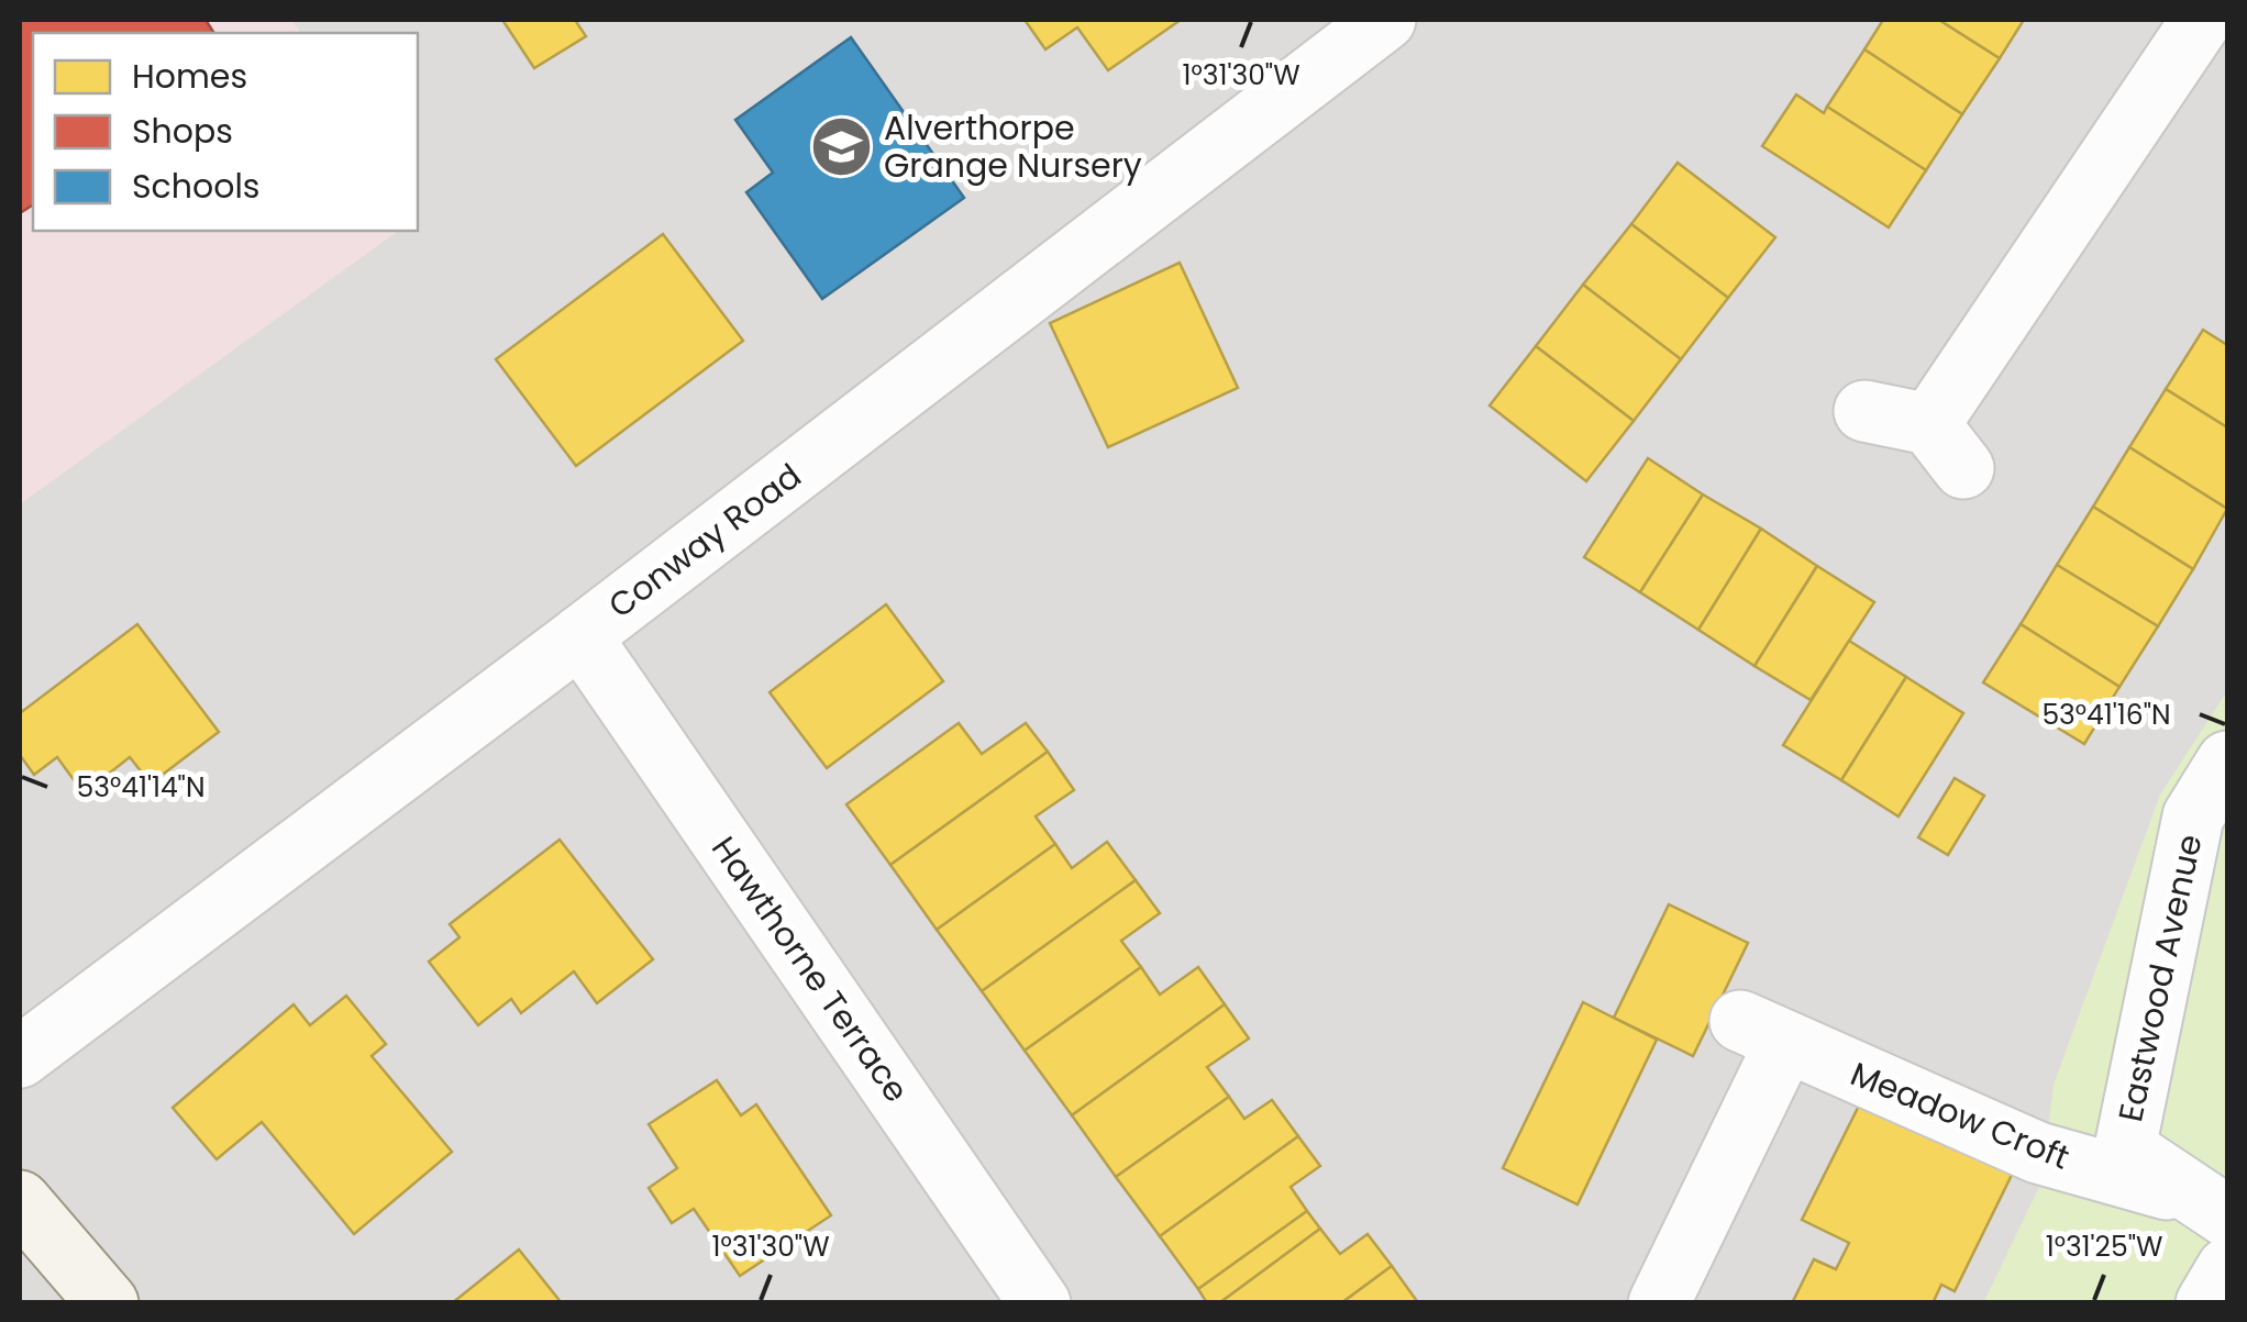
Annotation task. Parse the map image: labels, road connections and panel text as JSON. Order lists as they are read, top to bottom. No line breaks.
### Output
{"streets":{"street":["Conway Road","Hawthorne Terrace","Eastwood Avenue","Meadow Croft"]},"crossings":[["Conway Road","Hawthorne Terrace"],["Eastwood Avenue","Meadow Croft"]],"places":{"school or university":["Alverthorpe Grange Nursery"]},"legend":["Homes","Shops","Schools"],"coordinates":["1°31'30\"W","53°41'16\"N","53°41'14\"N","1°31'25\"W"]}
